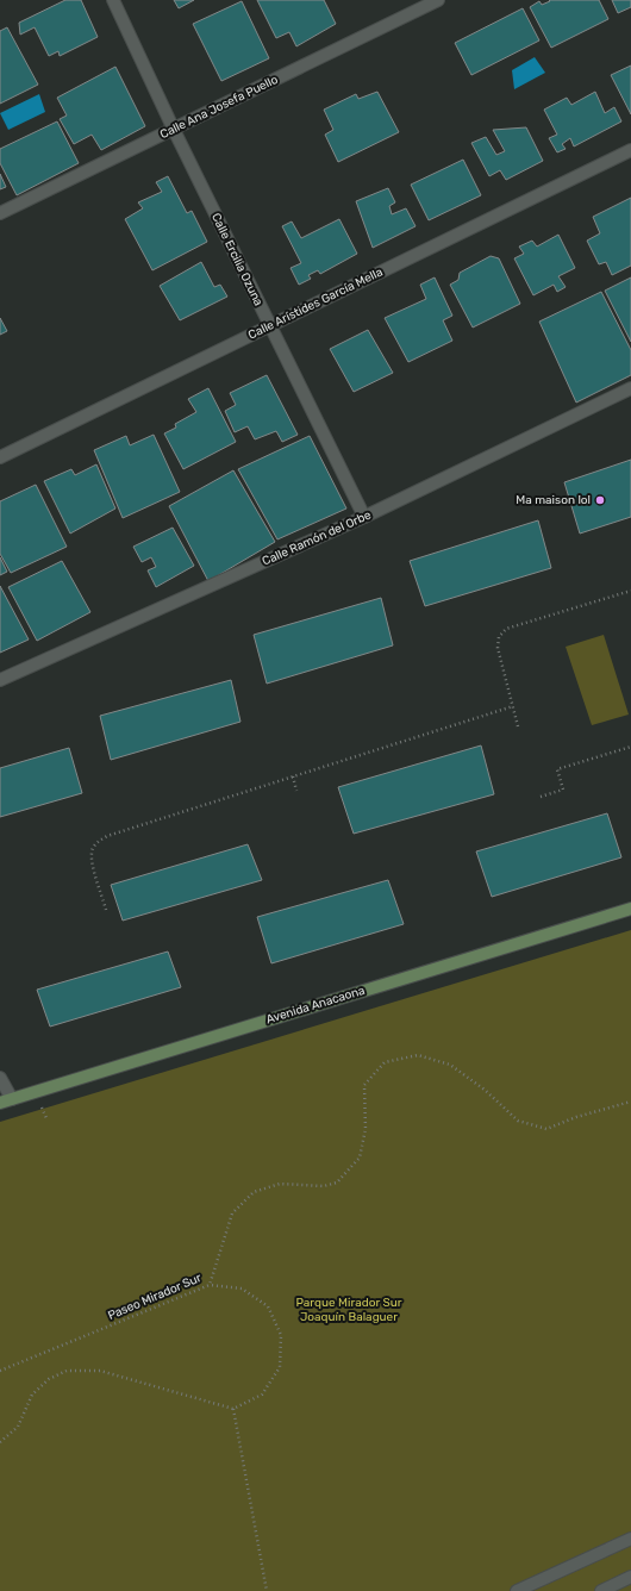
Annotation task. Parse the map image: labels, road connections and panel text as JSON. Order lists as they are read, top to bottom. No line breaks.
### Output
{"streets":{"main road":["Avenida Anacaona"],"street":["Calle Ana Josefa Puello","Calle Ercilia Ozuna","Calle Arístides García Mella","Calle Ramón del Orbe"],"path":["Paseo Mirador Sur"]},"crossings":[["Calle Ana Josefa Puello","Calle Ercilia Ozuna"],["Calle Ercilia Ozuna","Calle Arístides García Mella"],["Calle Ercilia Ozuna","Calle Ramón del Orbe"]],"parks":["Parque Mirador Sur Joaquín Balaguer"],"places":["Ma maison lol"]}
